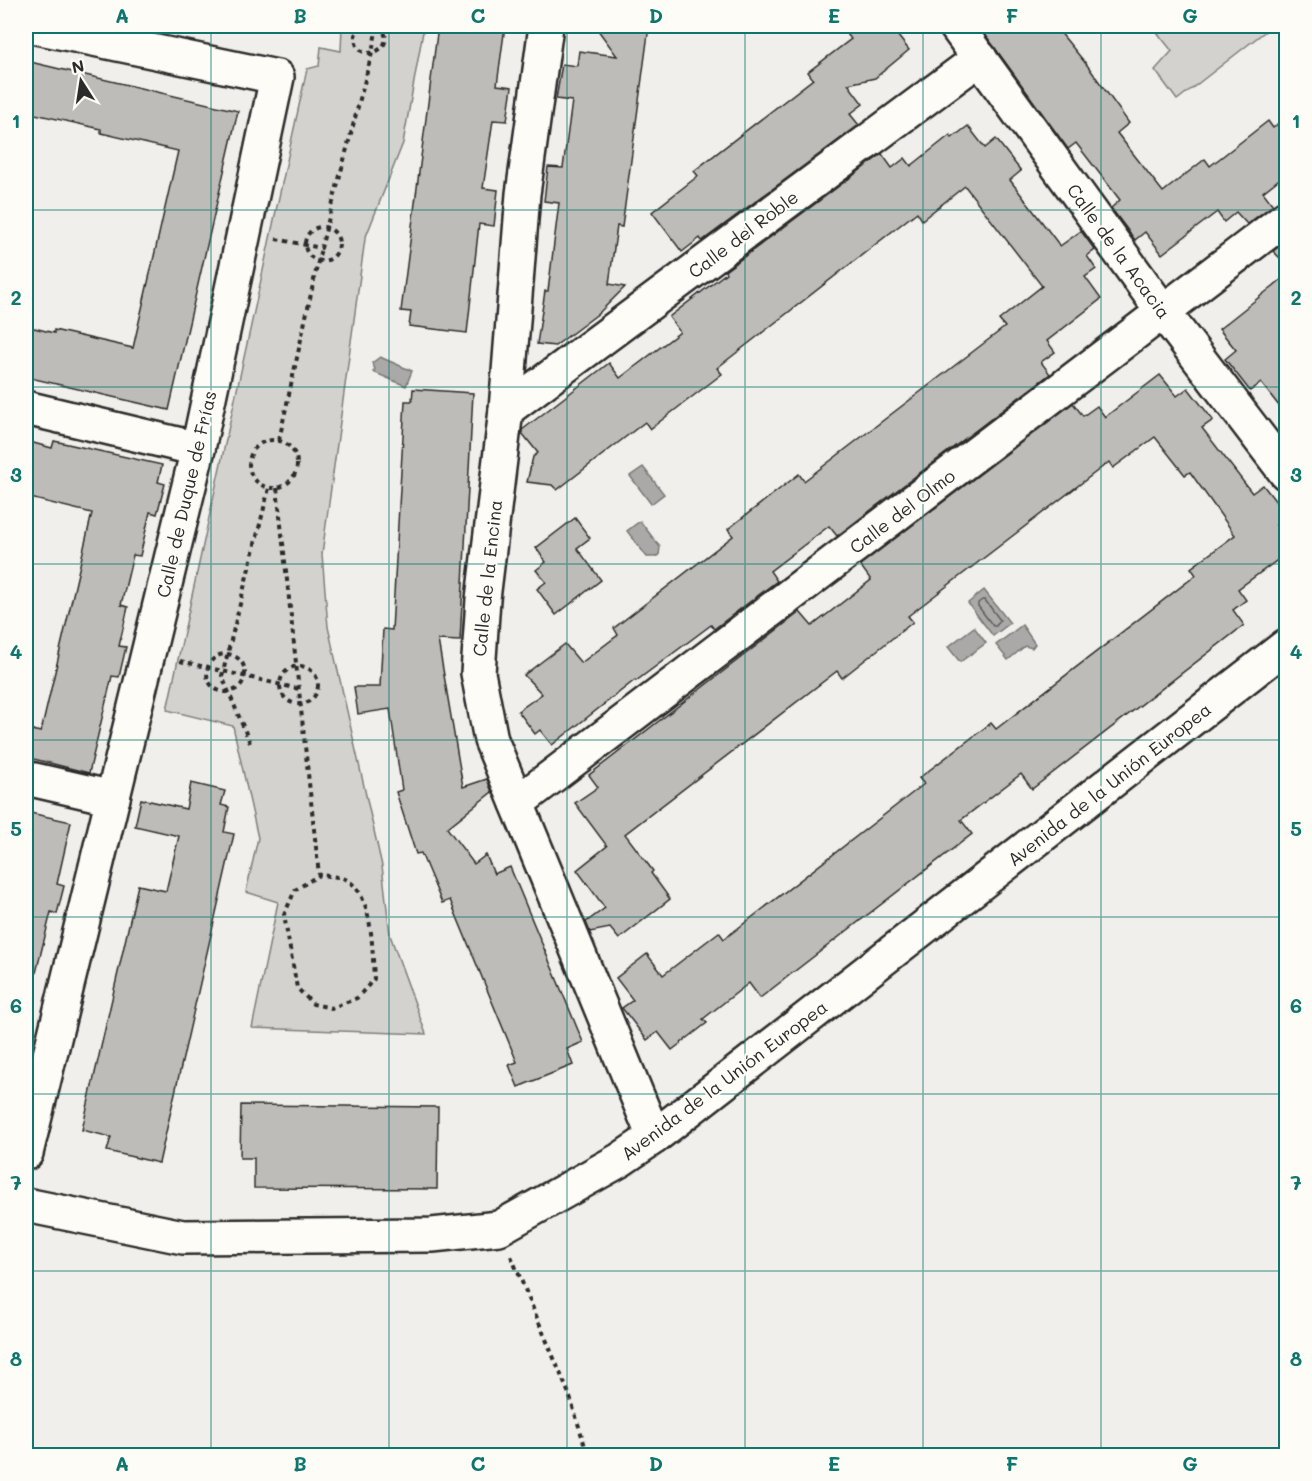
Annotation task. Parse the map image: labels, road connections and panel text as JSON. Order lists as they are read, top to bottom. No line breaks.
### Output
{"streets":{"street":["Calle del Roble","Calle de la Acacia","Calle de Duque de Frías","Calle del Olmo","Calle de la Encina","Avenida de la Unión Europea"]},"crossings":[["Calle del Roble","Calle de la Acacia"],["Calle del Roble","Calle de la Encina"],["Calle de la Acacia","Calle del Olmo"],["Calle del Olmo","Calle de la Encina"],["Calle de la Encina","Avenida de la Unión Europea"]],"north":"top","grid":{"columns":["A","B","C","D","E","F","G"],"rows":["1","2","3","4","5","6","7","8"]}}
